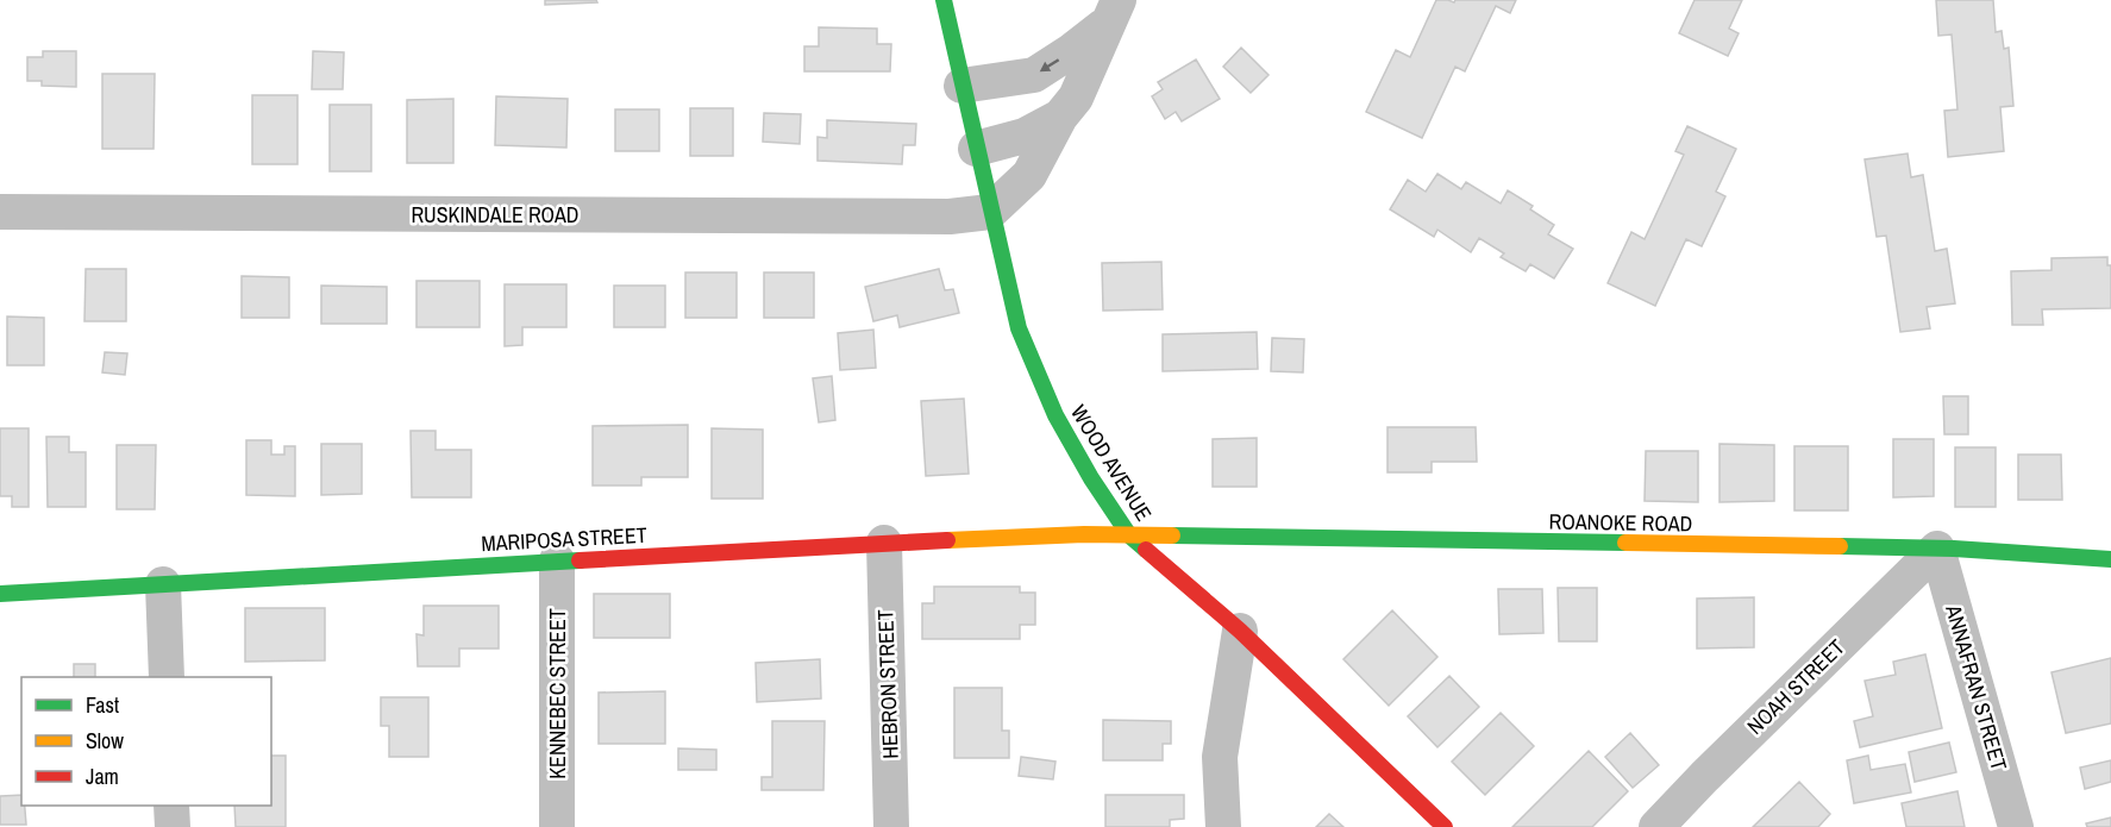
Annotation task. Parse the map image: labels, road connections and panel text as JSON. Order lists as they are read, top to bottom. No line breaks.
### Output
{"streets":{"street":["RUSKINDALE ROAD","WOOD AVENUE","ROANOKE ROAD","MARIPOSA STREET","HEBRON STREET","NOAH STREET","ANNAFRAN STREET","KENNEBEC STREET"]},"crossings":[["RUSKINDALE ROAD","WOOD AVENUE"],["WOOD AVENUE","ROANOKE ROAD"],["WOOD AVENUE","MARIPOSA STREET"],["ROANOKE ROAD","MARIPOSA STREET"],["ROANOKE ROAD","NOAH STREET"],["ROANOKE ROAD","ANNAFRAN STREET"],["MARIPOSA STREET","HEBRON STREET"],["MARIPOSA STREET","KENNEBEC STREET"],["NOAH STREET","ANNAFRAN STREET"]],"legend":["Fast","Slow","Jam"]}
